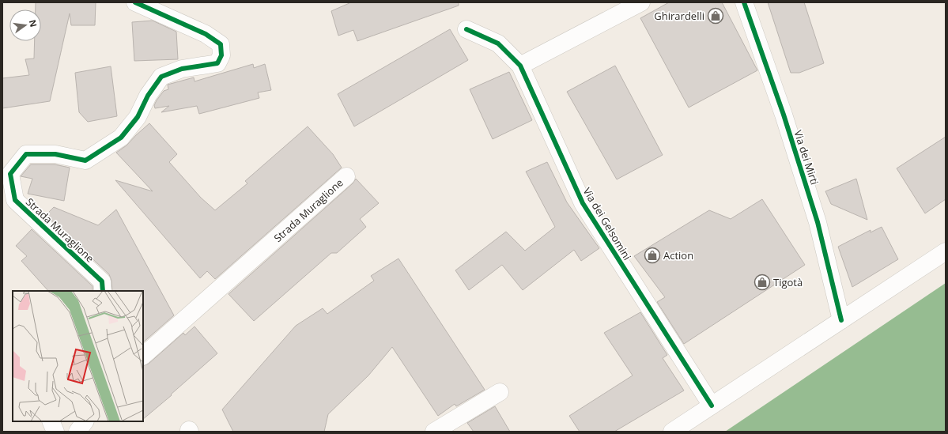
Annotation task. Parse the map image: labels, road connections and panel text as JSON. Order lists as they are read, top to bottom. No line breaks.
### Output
{"streets":{"street":["Via dei Mirti","Strada Muraglione","Via dei Gelsomini"]},"places":{"shop":["Ghirardelli","Action","Tigotà"]},"north":"right"}
